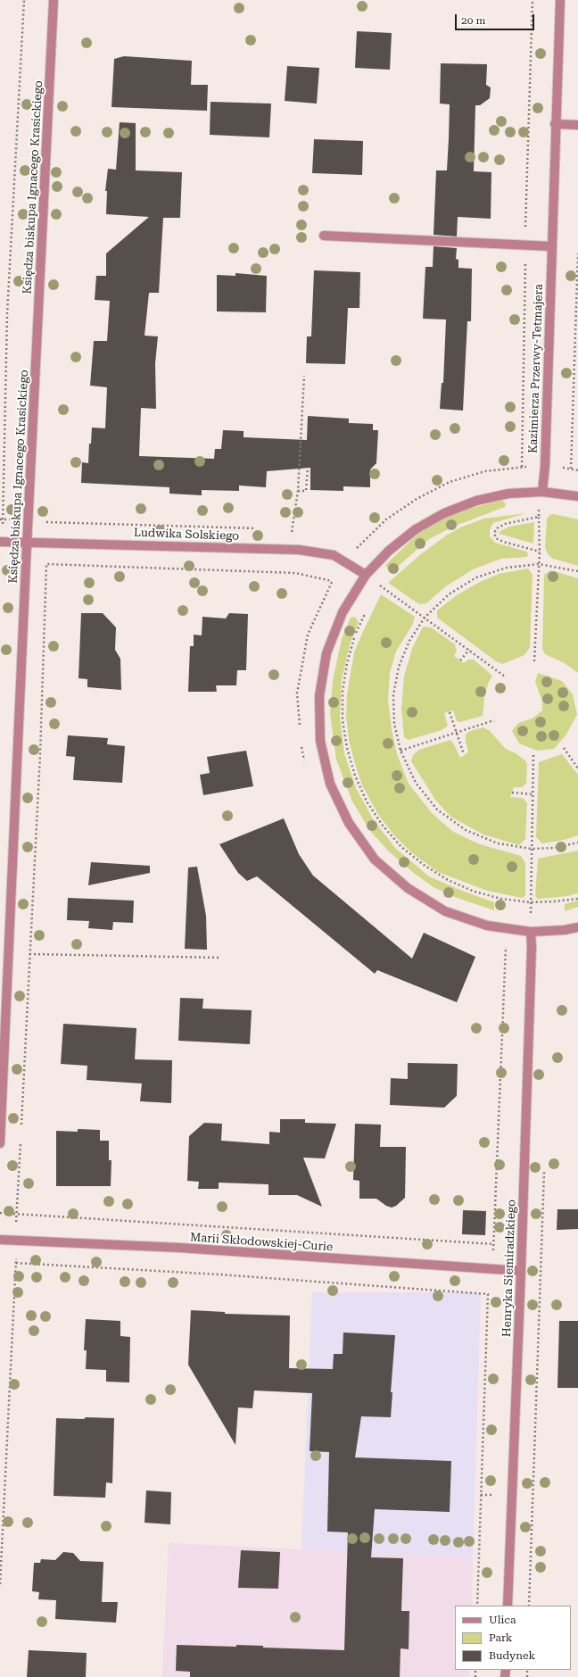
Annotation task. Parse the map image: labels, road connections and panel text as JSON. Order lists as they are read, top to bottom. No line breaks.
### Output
{"streets":{"street":["Księdza biskupa Ignacego Krasickiego","Kazimierza Przerwy-Tetmajera","Ludwika Solskiego","Marii Skłodowskiej-Curie","Henryka Siemiradzkiego"]},"crossings":[["Księdza biskupa Ignacego Krasickiego","Ludwika Solskiego"],["Marii Skłodowskiej-Curie","Henryka Siemiradzkiego"]],"legend":["Ulica","Park","Budynek"],"scale_bar":"20 m"}
